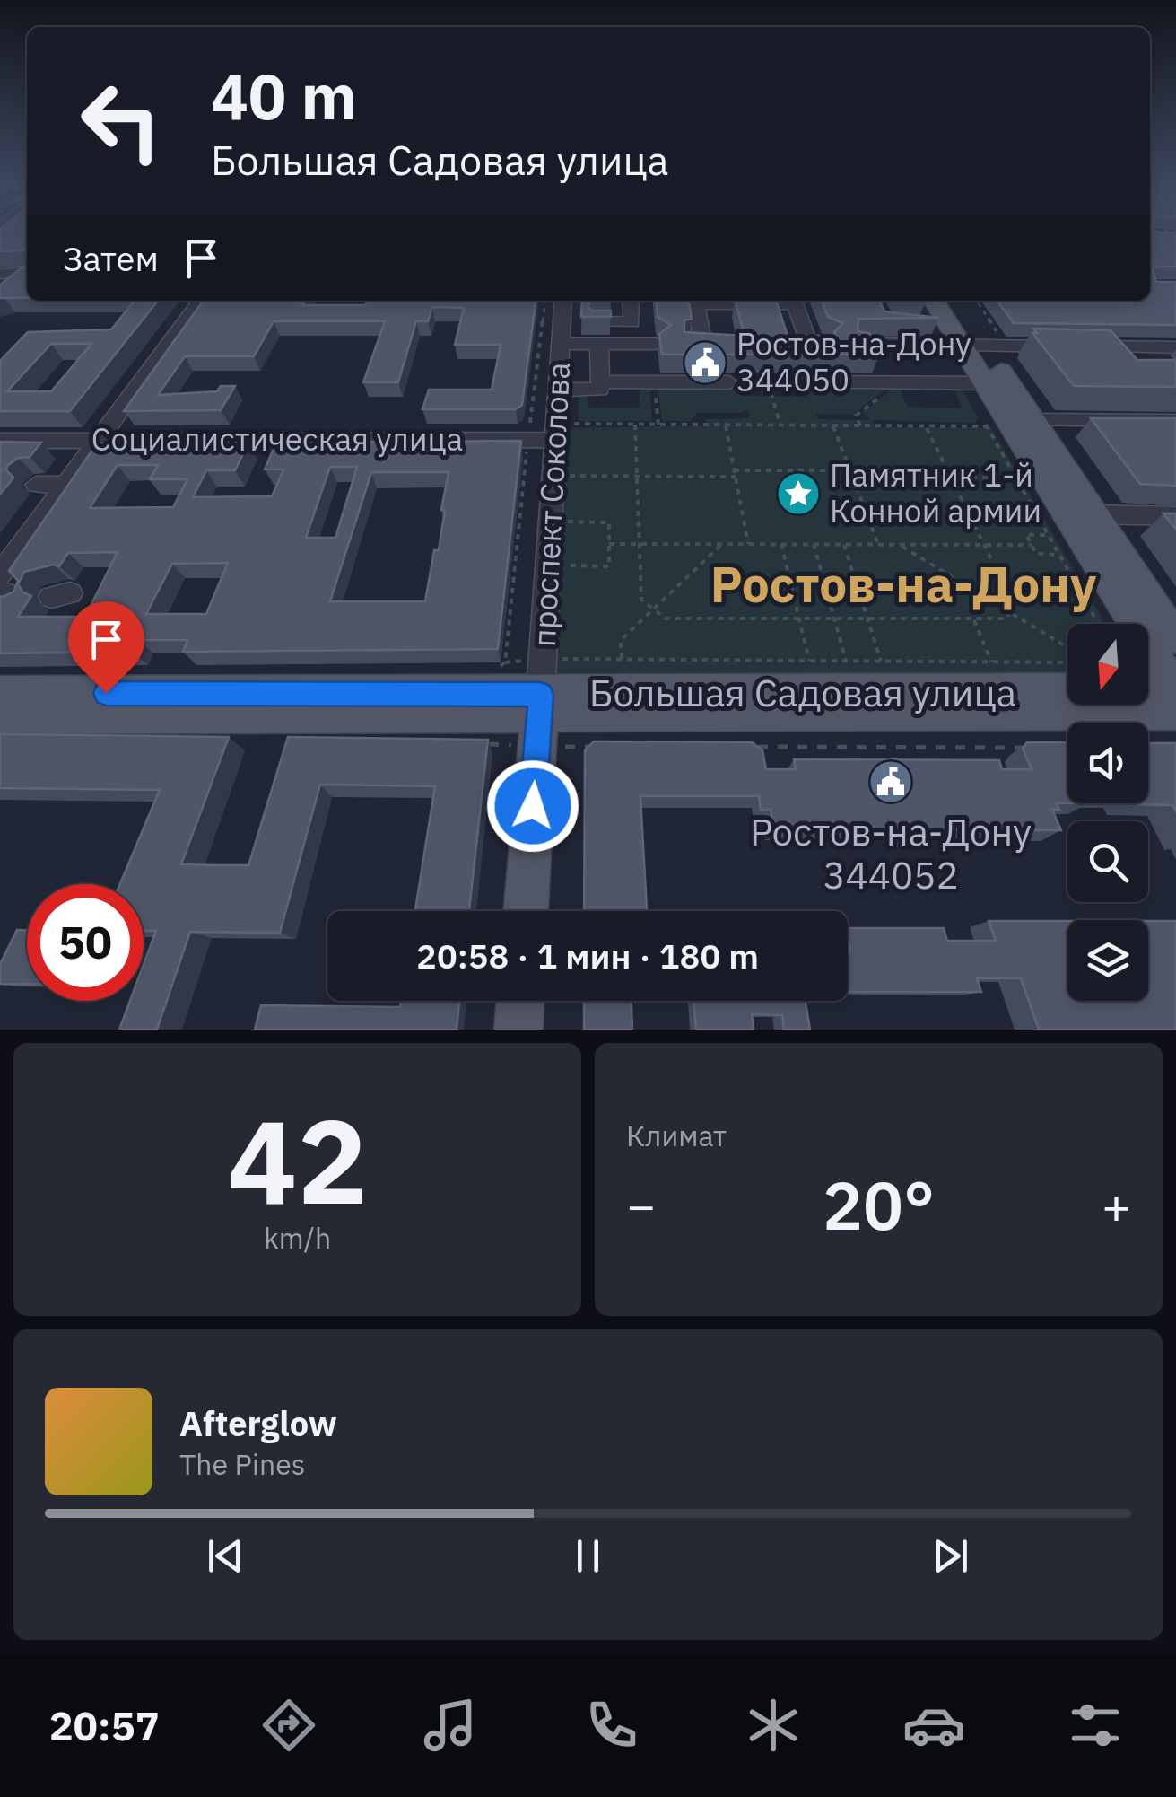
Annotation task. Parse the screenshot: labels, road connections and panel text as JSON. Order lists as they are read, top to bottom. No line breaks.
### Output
{"streets":{"main road":["проспект Соколова","Большая Садовая улица"],"street":["Социалистическая улица"]},"crossings":[["Социалистическая улица","проспект Соколова"],["проспект Соколова","Большая Садовая улица"]],"districts":["Ростов-на-Дону"],"places":{"public building":["Ростов-на-Дону 344050","Ростов-на-Дону 344052"],"place":["Памятник 1-й Конной армии"]},"north":"bottom","page":{"turn":["40 m","Большая Садовая улица"],"then":"Затем","limit":"50","trip":"20:58 · 1 мин · 180 m","tile":[["42","km/h"],"Климат"],"heat":["−","20°","+"],"song":["Afterglow","The Pines"],"tabs":"20:57"}}
